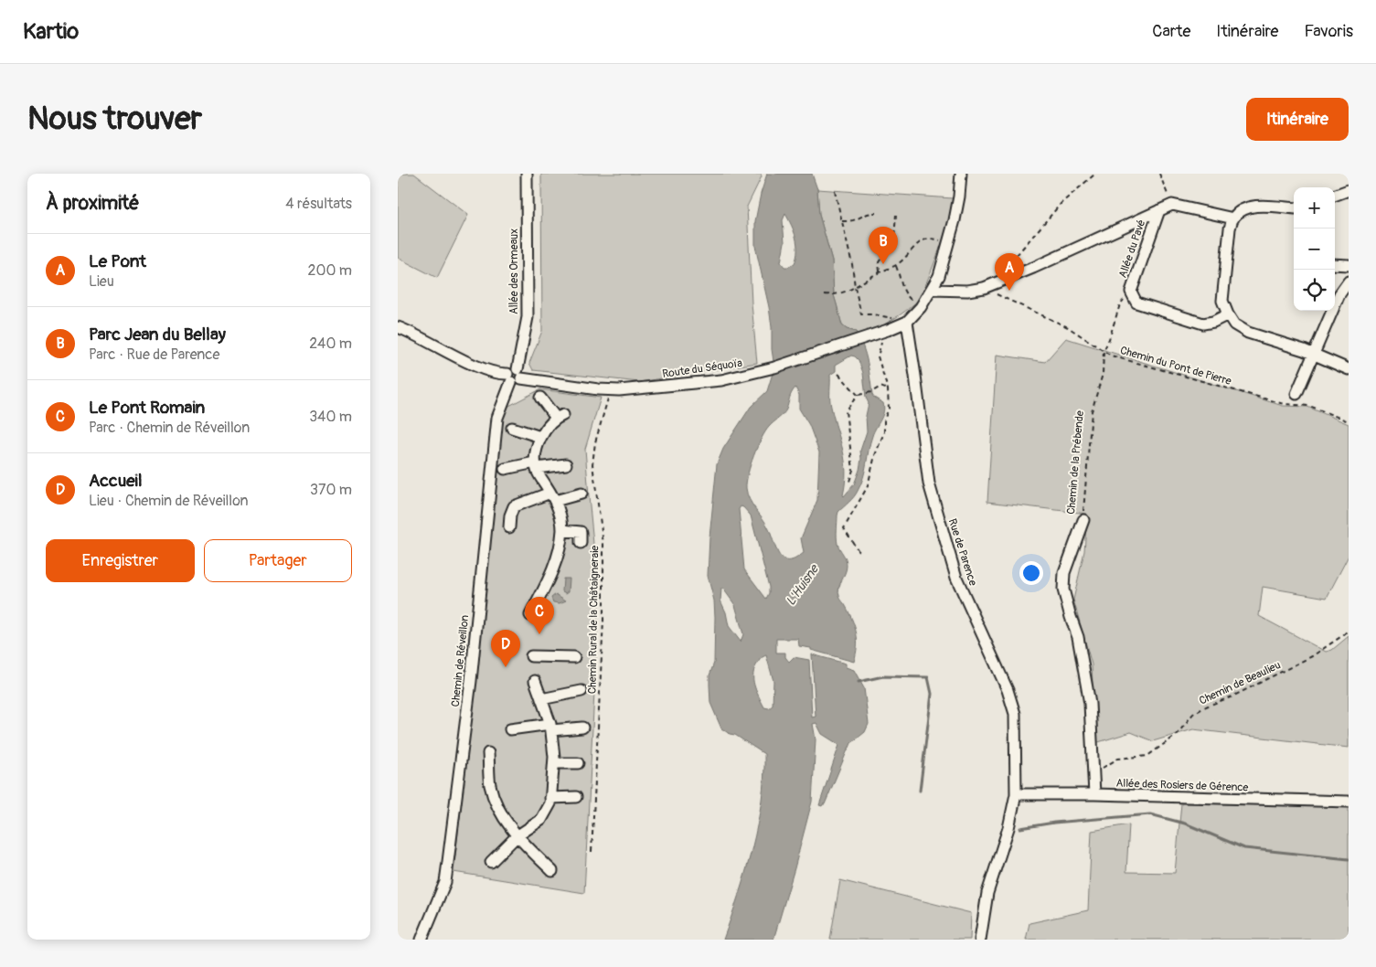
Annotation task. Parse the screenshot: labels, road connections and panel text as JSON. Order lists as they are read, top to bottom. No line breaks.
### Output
{"streets":{"street":["Allée du Pavé","Allée des Ormeaux","Route du Séquoïa","Chemin de la Prébende","Rue de Parence","Chemin de Réveillon","Allée des Rosiers de Gérence"],"path":["Chemin du Pont de Pierre","Chemin Rural de la Châtaigneraie","Chemin de Beaulieu"]},"crossings":[["Allée du Pavé","Chemin de la Prébende"],["Allée des Ormeaux","Route du Séquoïa"],["Allée des Ormeaux","Chemin de Réveillon"],["Chemin du Pont de Pierre","Chemin de la Prébende"],["Route du Séquoïa","Rue de Parence"],["Route du Séquoïa","Chemin Rural de la Châtaigneraie"],["Route du Séquoïa","Chemin de Réveillon"],["Chemin de la Prébende","Chemin de Beaulieu"],["Chemin de la Prébende","Allée des Rosiers de Gérence"],["Rue de Parence","Allée des Rosiers de Gérence"]],"water":["L'Huisne"],"page":{"header":"Kartio","nav":["Carte","Itinéraire","Favoris"],"buttons":["Itinéraire",["Enregistrer","Partager"]],"title":"Nous trouver","heading":["À proximité","4 résultats"],"map_buttons":["+","−"],"pins":["B","A","C","D"],"list":[{"mark":"A","name":"Le Pont","note":"Lieu","value":"200 m"},{"mark":"B","name":"Parc Jean du Bellay","note":"Parc · Rue de Parence","value":"240 m"},{"mark":"C","name":"Le Pont Romain","note":"Parc · Chemin de Réveillon","value":"340 m"},{"mark":"D","name":"Accueil","note":"Lieu · Chemin de Réveillon","value":"370 m"}]}}
